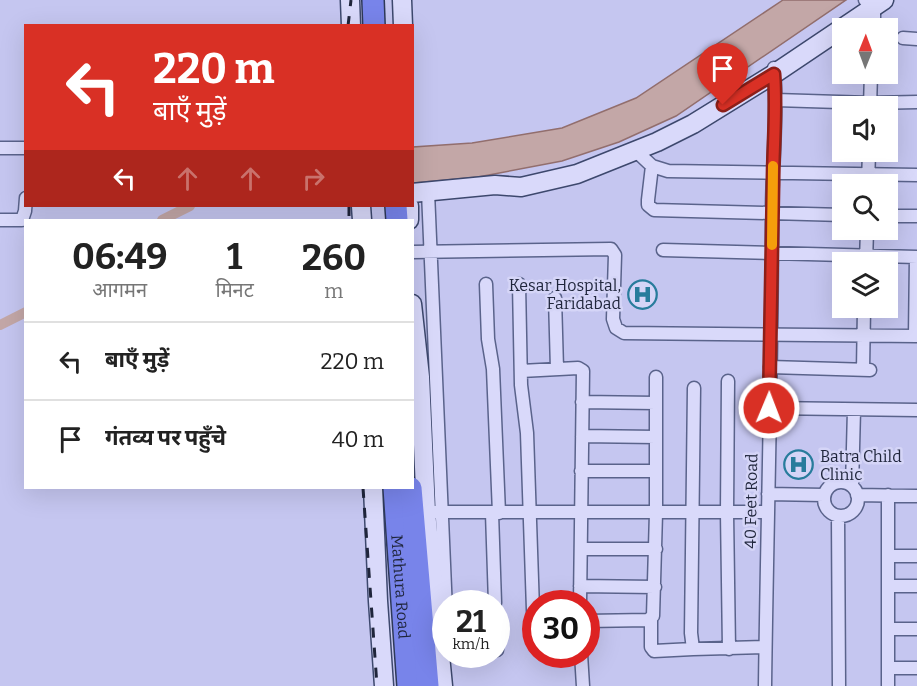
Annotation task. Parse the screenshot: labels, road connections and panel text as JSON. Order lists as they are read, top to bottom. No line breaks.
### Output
{"streets":{"highway":["Mathura Road"],"street":["40 Feet Road"]},"places":{"hospital":["Kesar Hospital, Faridabad","Batra Child Clinic"]},"north":"top","page":{"turn":["220 m","बाएँ मुड़ें"],"eta":["06:49","आगमन","1","मिनट","260","m"],"list":[{"name":"बाएँ मुड़ें","value":"220 m"},{"name":"गंतव्य पर पहुँचे","value":"40 m"}],"speed":"21 km/h","limit":"30"}}
